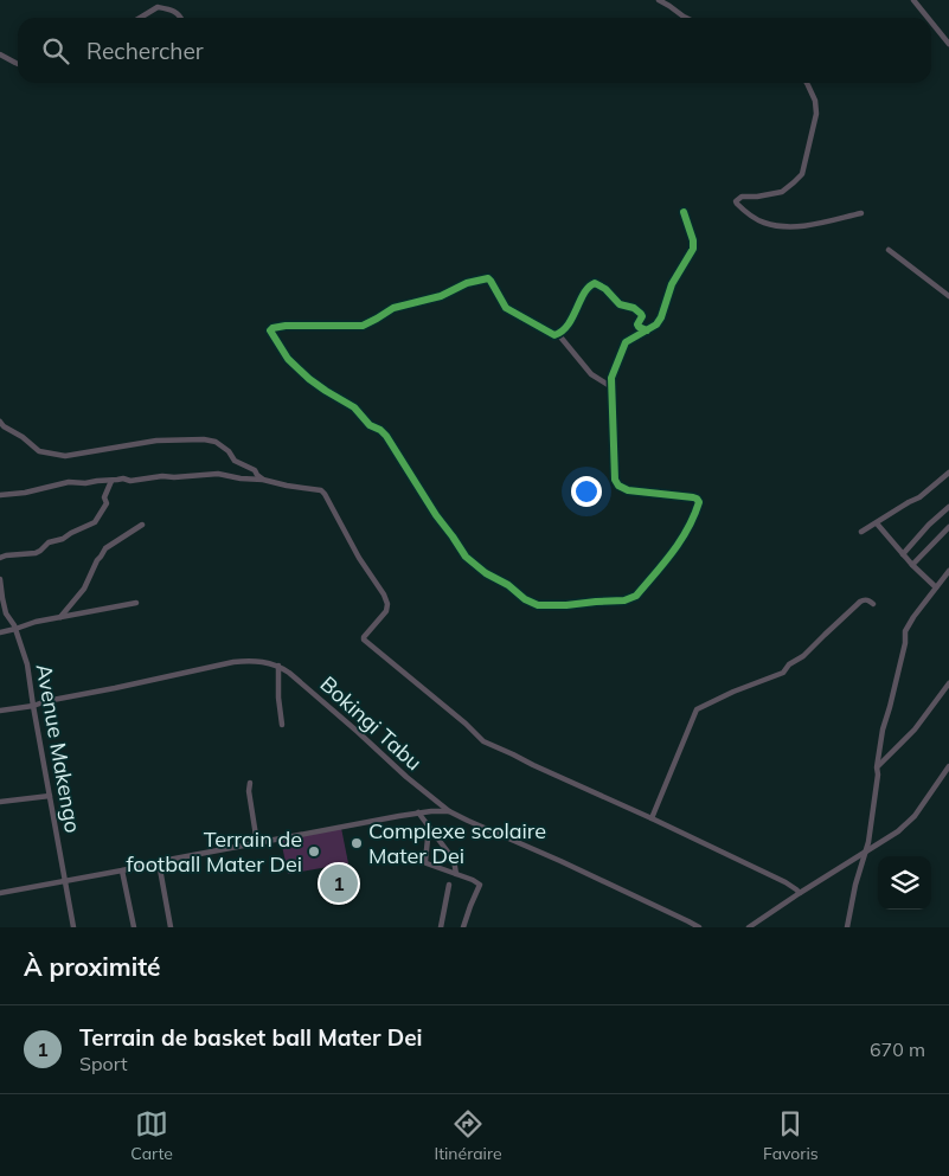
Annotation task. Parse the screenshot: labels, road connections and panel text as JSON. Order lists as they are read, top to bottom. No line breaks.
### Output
{"streets":{"street":["Bokingi Tabu","Avenue Makengo"]},"crossings":[["Bokingi Tabu","Avenue Makengo"]],"places":["Complexe scolaire Mater Dei","Terrain de football Mater Dei"],"page":{"search":"Rechercher","pins":"1","heading":"À proximité","list":[{"mark":"1","name":"Terrain de basket ball Mater Dei","note":"Sport","value":"670 m"}],"nav":["Carte","Itinéraire","Favoris"]}}
